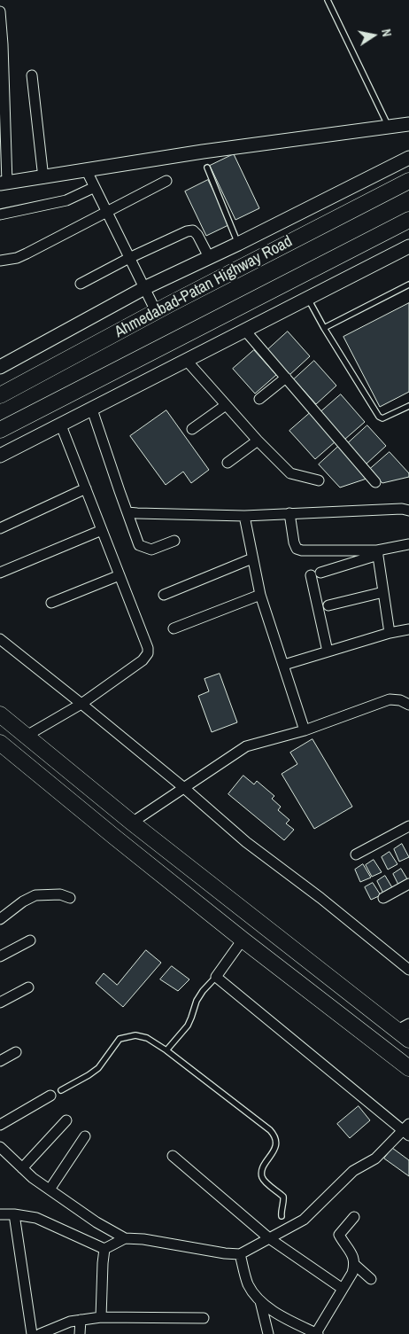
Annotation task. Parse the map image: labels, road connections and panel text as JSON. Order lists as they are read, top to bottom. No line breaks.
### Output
{"streets":{"main road":["Ahmedabad-Patan Highway Road"]},"north":"right"}
